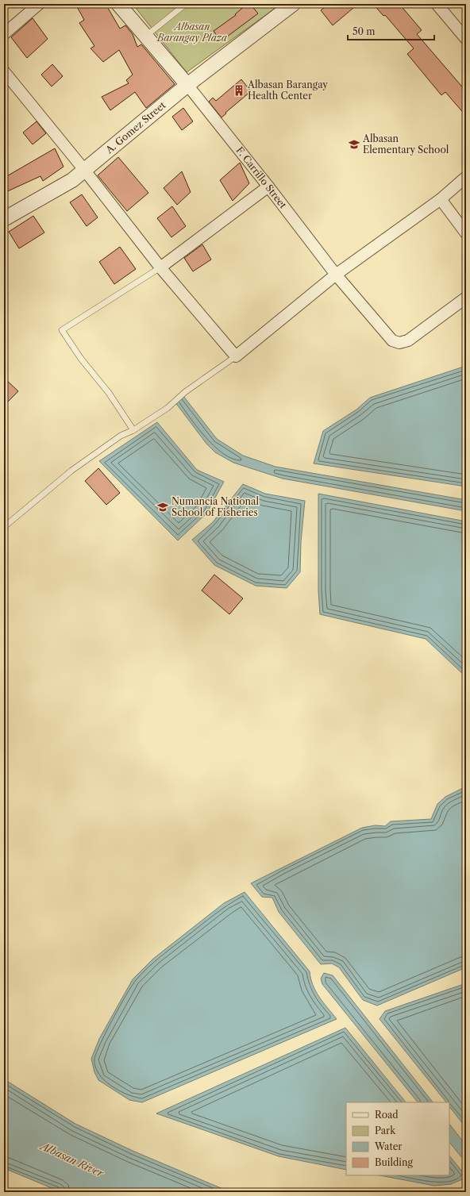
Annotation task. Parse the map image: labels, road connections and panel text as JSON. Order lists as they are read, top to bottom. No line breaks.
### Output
{"streets":{"street":["A. Gomez Street","F. Carrillo Street"]},"crossings":[["A. Gomez Street","F. Carrillo Street"]],"water":["Albasan River"],"parks":["Albasan Barangay Plaza"],"places":{"building":["Albasan Barangay Health Center"],"school or university":["Albasan Elementary School","Numancia National School of Fisheries"]},"legend":["Road","Park","Water","Building"],"scale_bar":"50 m"}
